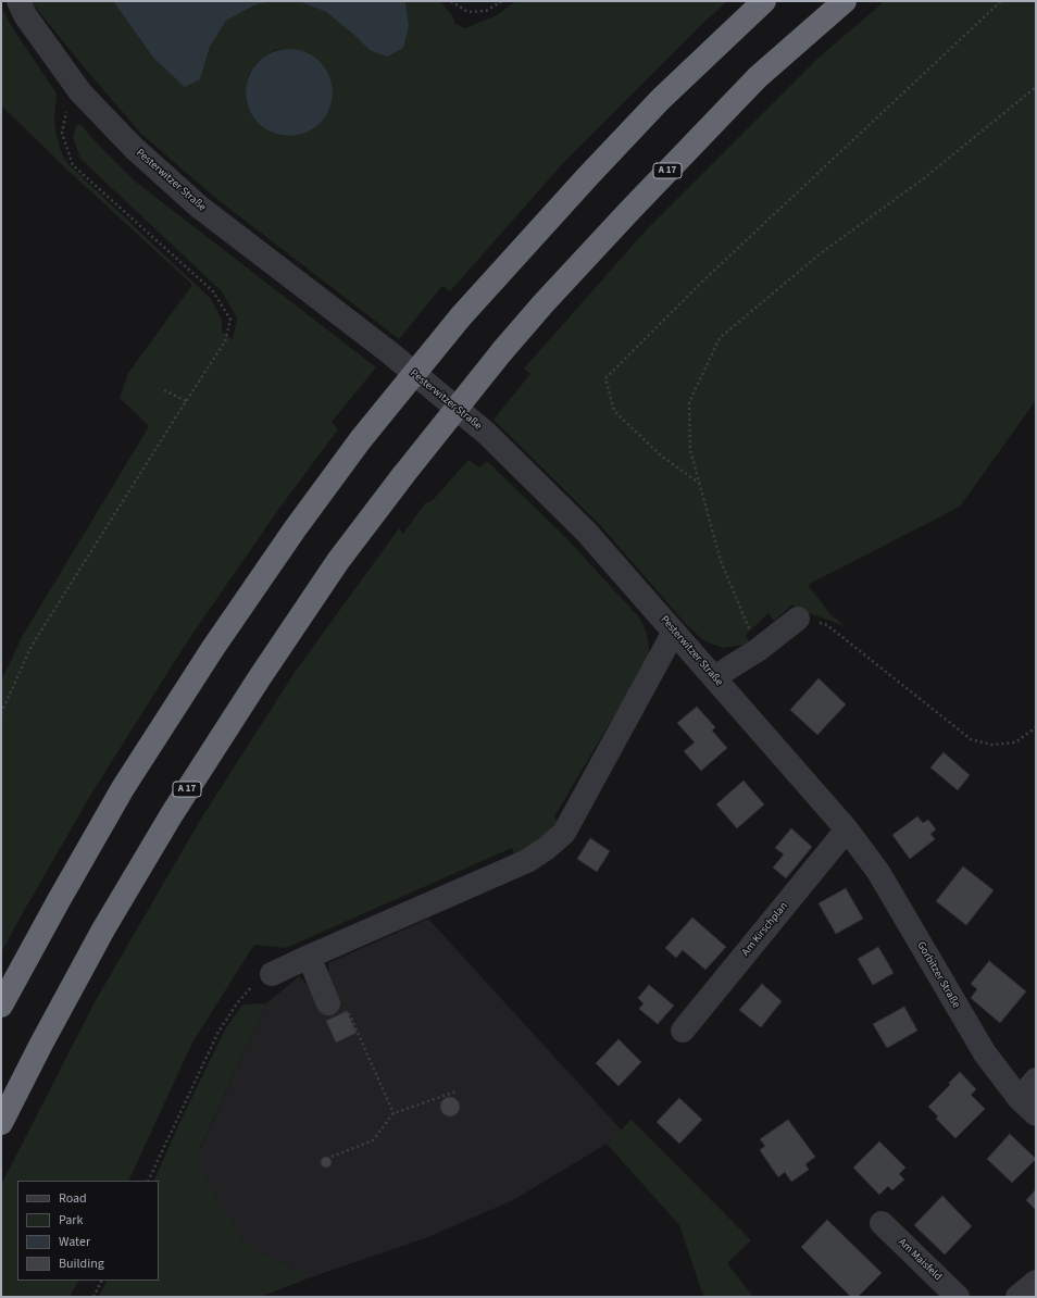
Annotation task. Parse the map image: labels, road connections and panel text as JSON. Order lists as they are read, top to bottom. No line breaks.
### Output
{"streets":{"highway":["A 17"],"street":["Pesterwitzer Straße","Am Kirschplan","Gorbitzer Straße","Am Maisfeld"]},"crossings":[["Pesterwitzer Straße","Am Kirschplan"],["Pesterwitzer Straße","Gorbitzer Straße"],["Am Kirschplan","Gorbitzer Straße"]],"legend":["Road","Park","Water","Building"]}
